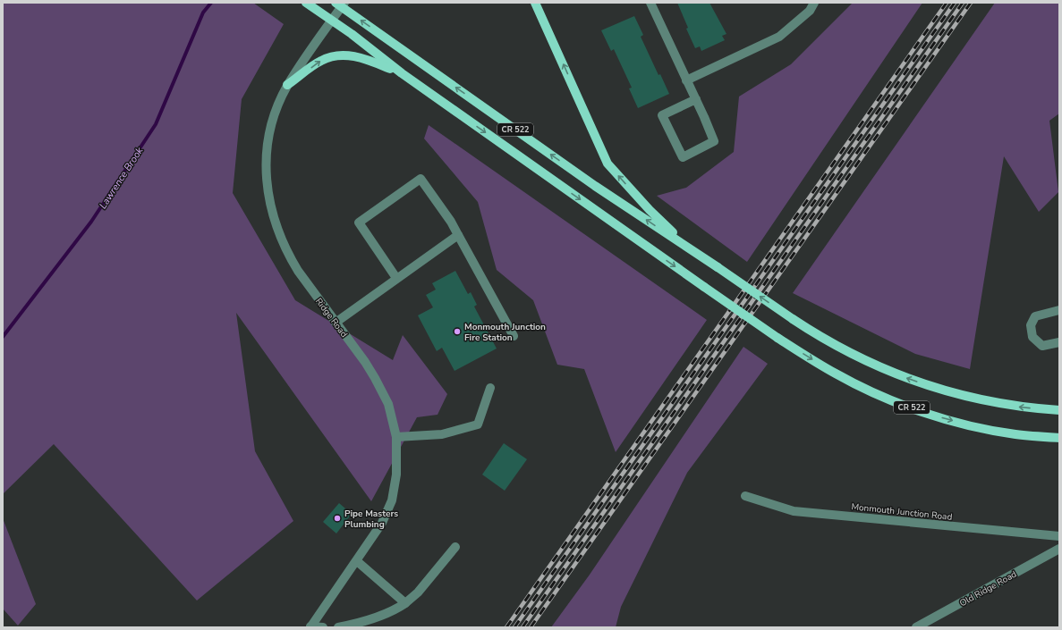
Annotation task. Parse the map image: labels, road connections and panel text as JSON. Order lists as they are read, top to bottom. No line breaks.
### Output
{"streets":{"main road":["CR 522"],"street":["Ridge Road","Monmouth Junction Road","Old Ridge Road"]},"crossings":[["CR 522","Ridge Road"]],"water":["Lawrence Brook"],"places":["Monmouth Junction Fire Station","Pipe Masters Plumbing"]}
